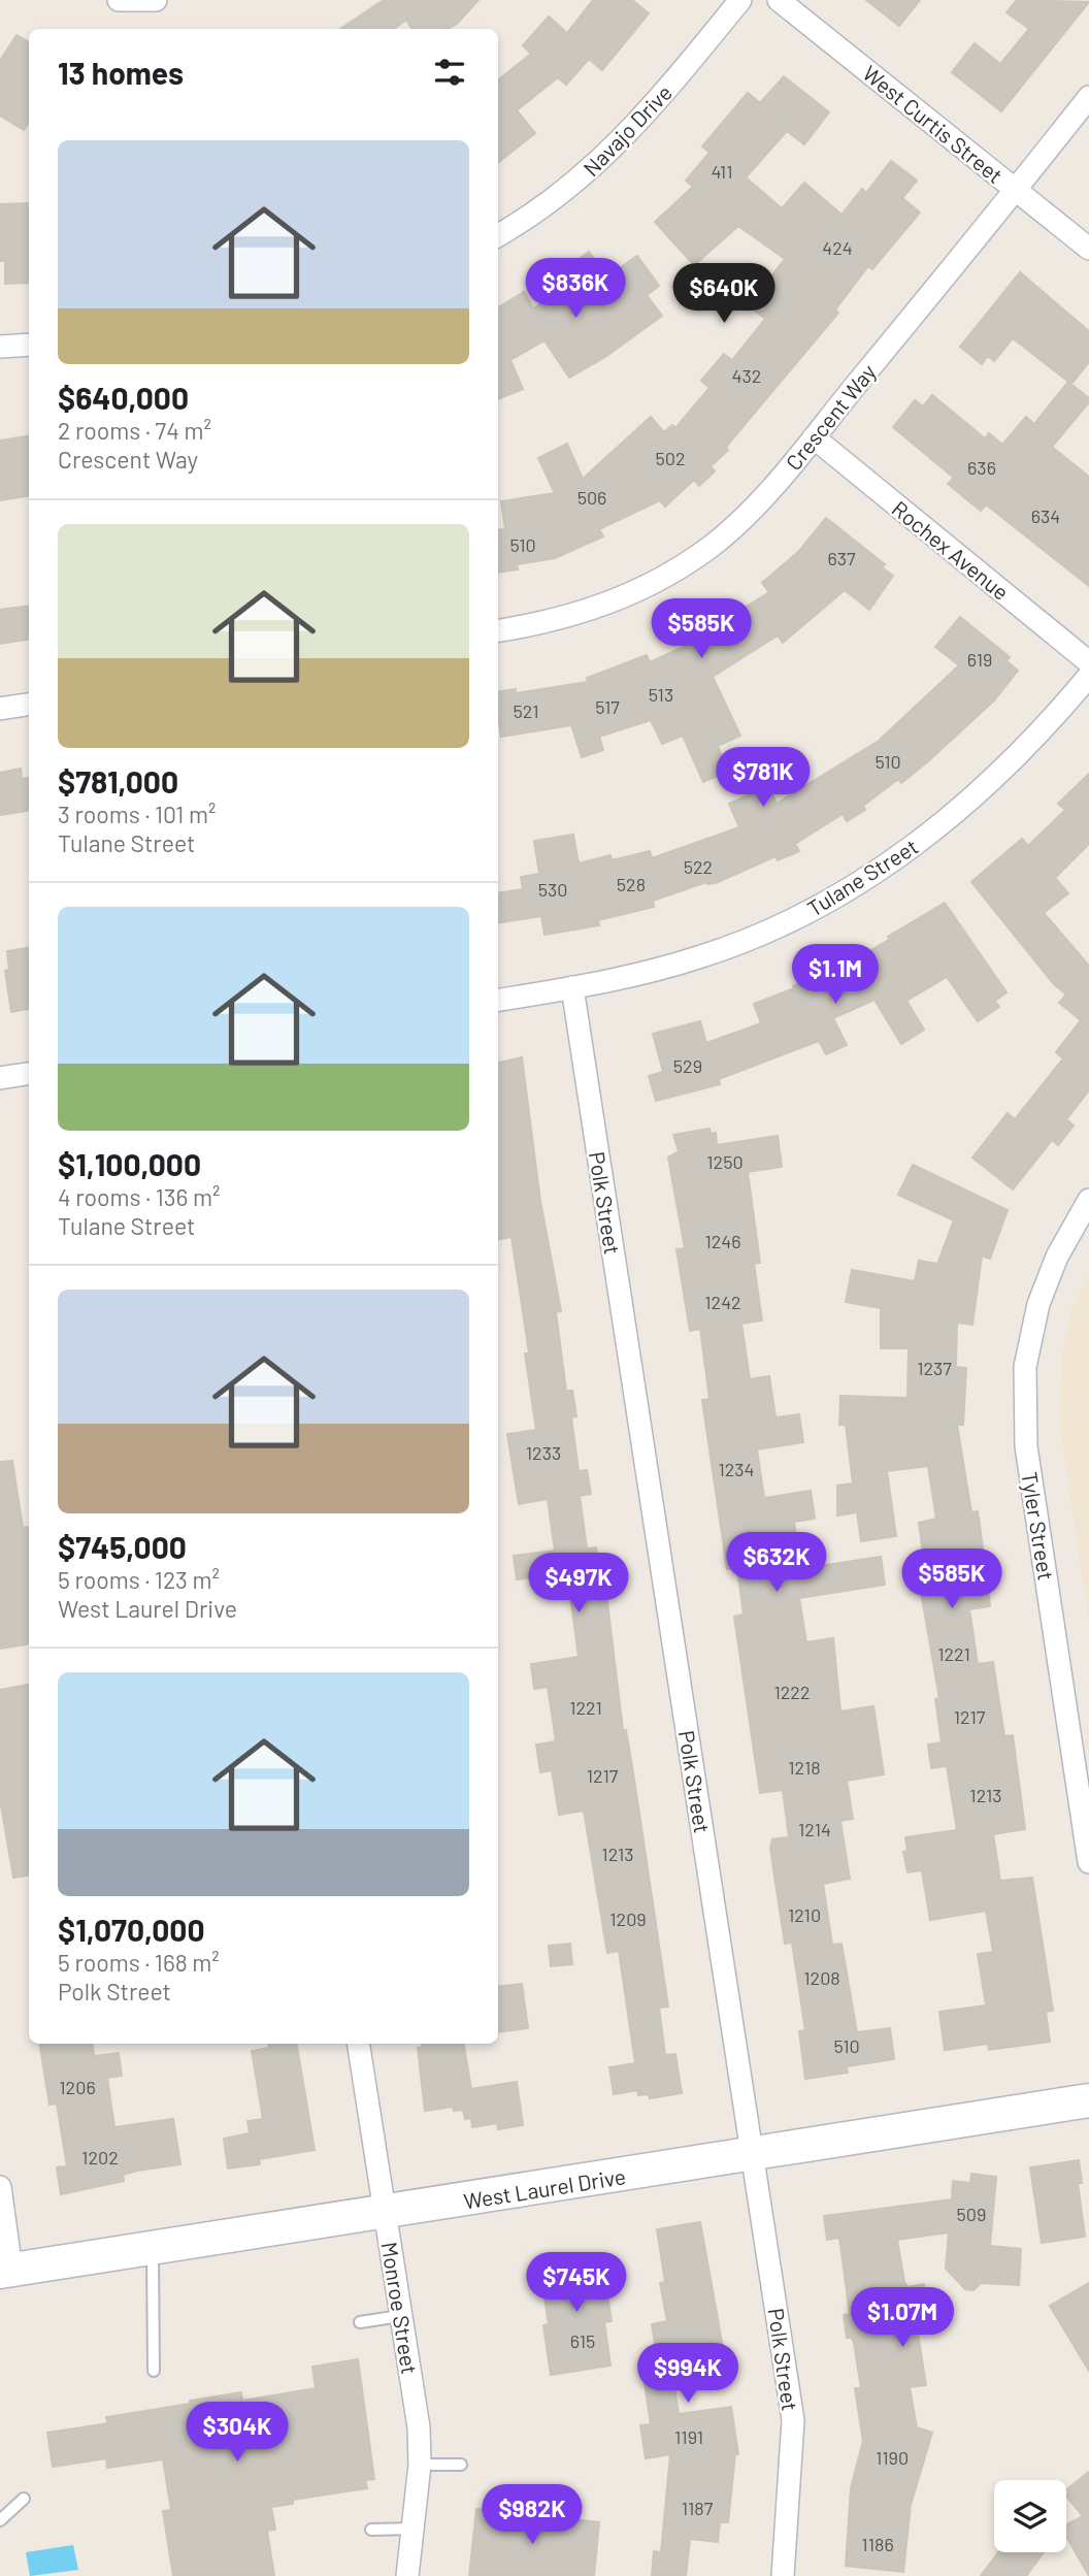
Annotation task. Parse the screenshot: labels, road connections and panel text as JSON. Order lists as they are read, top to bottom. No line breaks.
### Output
{"streets":{"main road":["West Laurel Drive"],"street":["West Curtis Street","Navajo Drive","Crescent Way","Rochex Avenue","Tulane Street","Polk Street","Tyler Street","Monroe Street"]},"crossings":[["West Curtis Street","Crescent Way"],["Crescent Way","Rochex Avenue"],["Tulane Street","Polk Street"],["Polk Street","West Laurel Drive"],["West Laurel Drive","Monroe Street"]],"house_numbers":["411","424","432","502","636","506","634","510","637","619","513","517","521","510","522","528","530","529","1250","1246","1242","1237","1233","1234","1221","1222","1221","1217","1218","1217","1213","1214","1213","1210","1209","1208","510","1206","1202","509","615","1191","1190","1187","1186"],"page":{"heading":"13 homes","list":[{"name":"$640,000","note":"2 rooms · 74 m² · Crescent Way"},{"name":"$781,000","note":"3 rooms · 101 m² · Tulane Street"},{"name":"$1,100,000","note":"4 rooms · 136 m² · Tulane Street"},{"name":"$745,000","note":"5 rooms · 123 m² · West Laurel Drive"},{"name":"$1,070,000","note":"5 rooms · 168 m² · Polk Street"}],"price":["$836K","$640K","$585K","$781K","$1.1M","$632K","$585K","$497K","$745K","$1.07M","$994K","$304K","$982K"]}}
